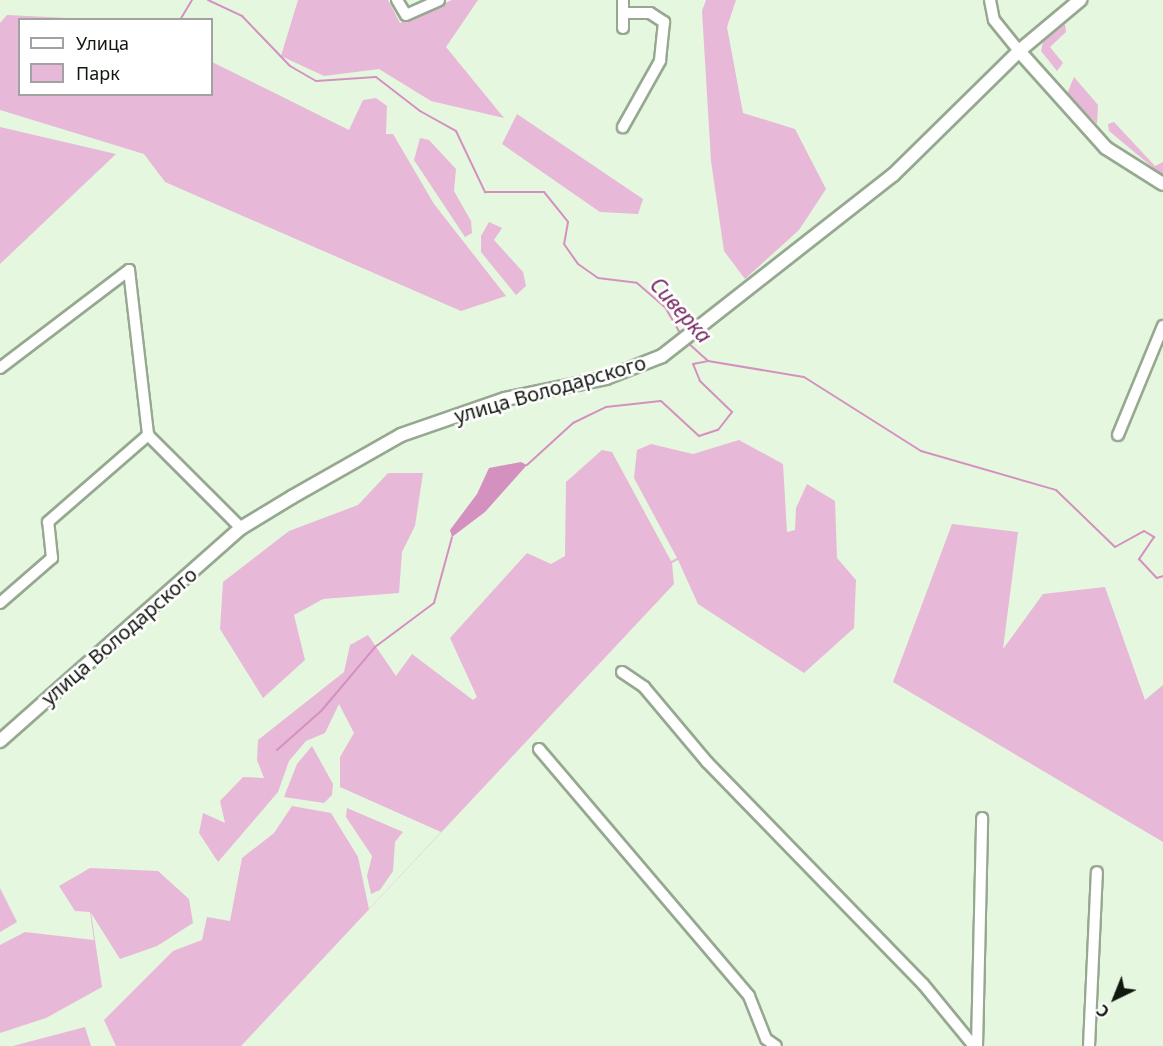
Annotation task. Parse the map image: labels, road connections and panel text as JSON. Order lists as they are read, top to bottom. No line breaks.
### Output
{"streets":{"main road":["улица Володарского"]},"water":["Сиверка"],"legend":["Улица","Парк"],"north":"bottom left"}
